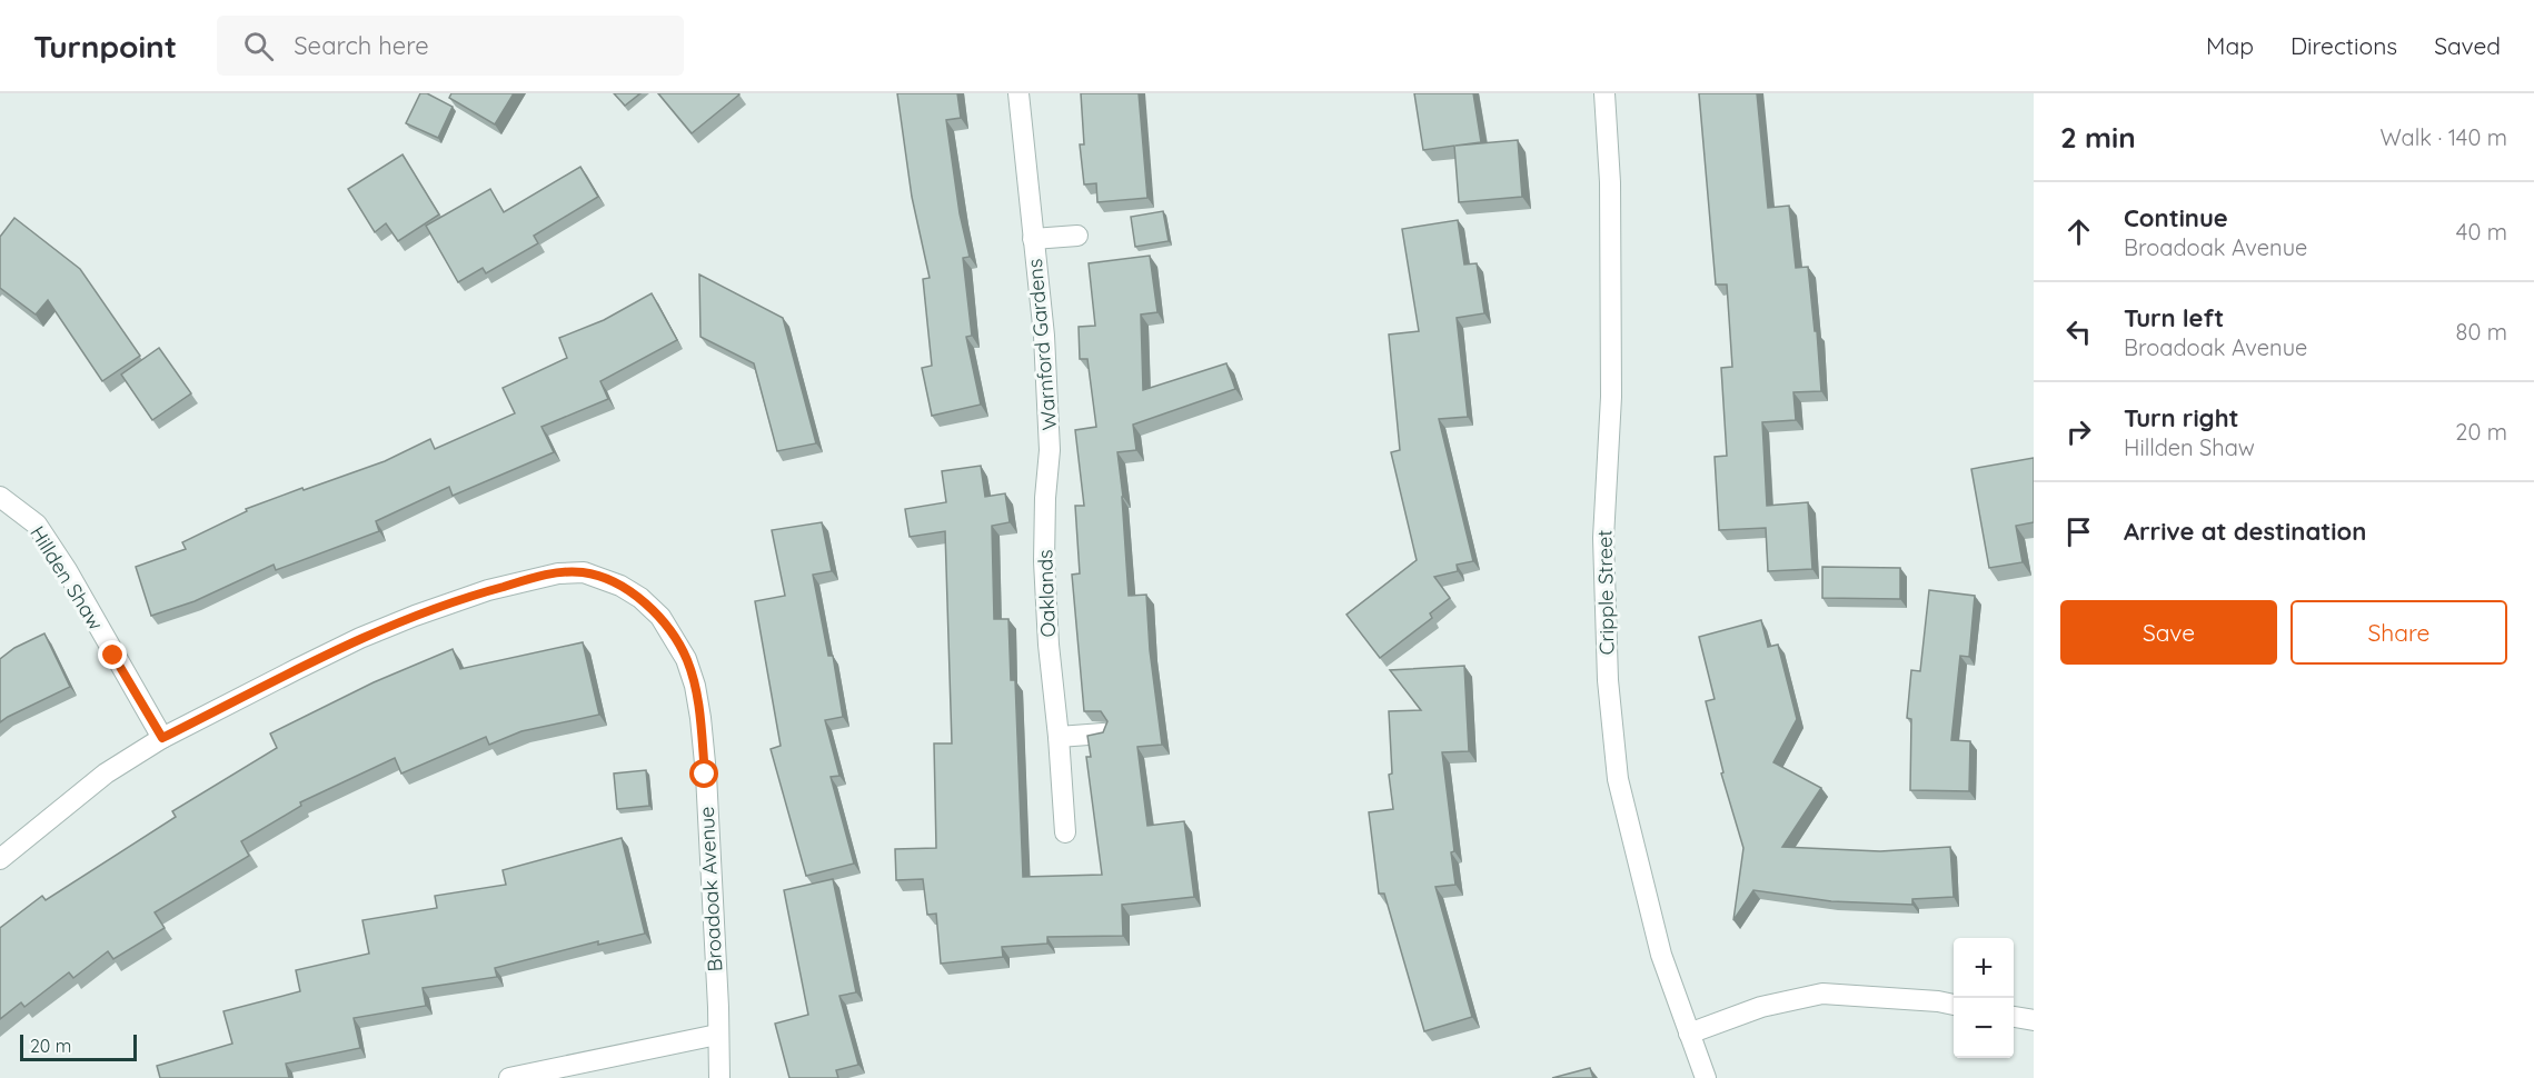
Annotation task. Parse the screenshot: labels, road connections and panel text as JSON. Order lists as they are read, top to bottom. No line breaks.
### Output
{"streets":{"street":["Warnford Gardens","Hillden Shaw","Cripple Street","Oaklands","Broadoak Avenue"]},"crossings":[["Warnford Gardens","Oaklands"],["Hillden Shaw","Broadoak Avenue"]],"scale_bar":"20 m","page":{"header":"Turnpoint","search":"Search here","nav":["Map","Directions","Saved"],"heading":["2 min","Walk · 140 m"],"list":[["Continue","Broadoak Avenue","40 m"],["Turn left","Broadoak Avenue","80 m"],["Turn right","Hillden Shaw","20 m"],"Arrive at destination"],"buttons":["Save","Share"],"map_buttons":["+","−"],"scale":"20 m"}}
